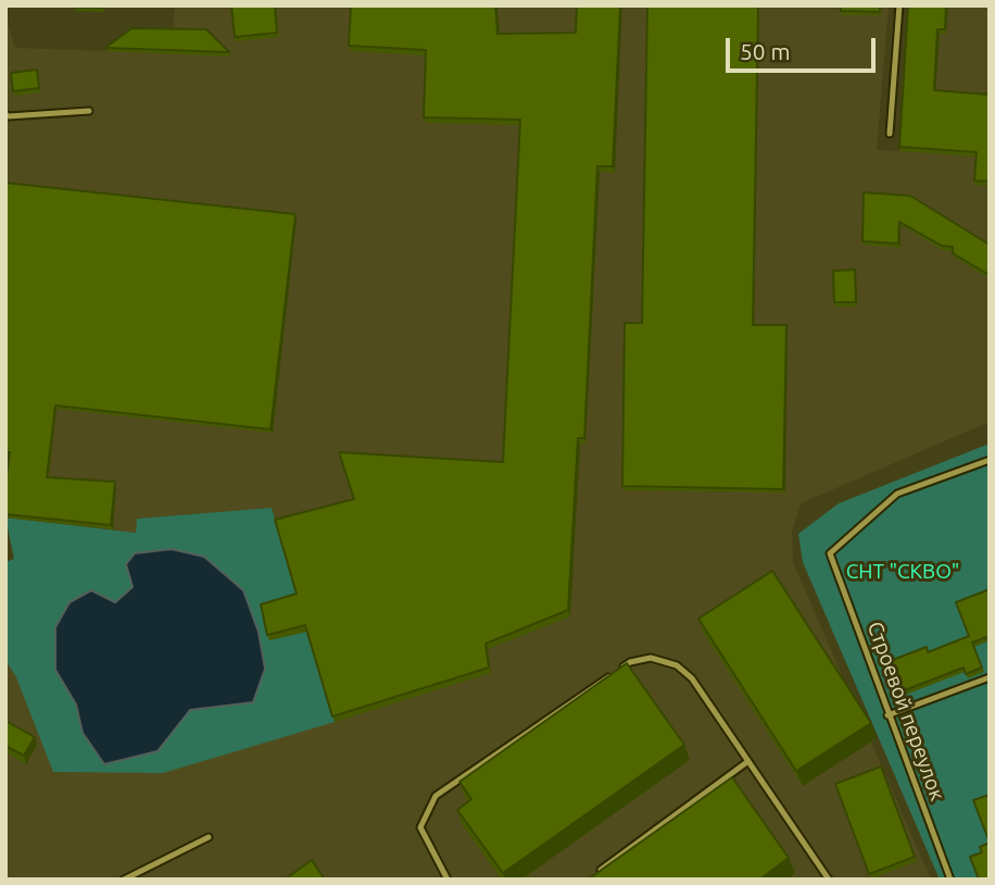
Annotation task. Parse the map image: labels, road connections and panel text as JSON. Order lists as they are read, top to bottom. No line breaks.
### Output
{"streets":{"lane":["Строевой переулок"]},"parks":["СНТ \"СКВО\""],"scale_bar":"50 m"}
